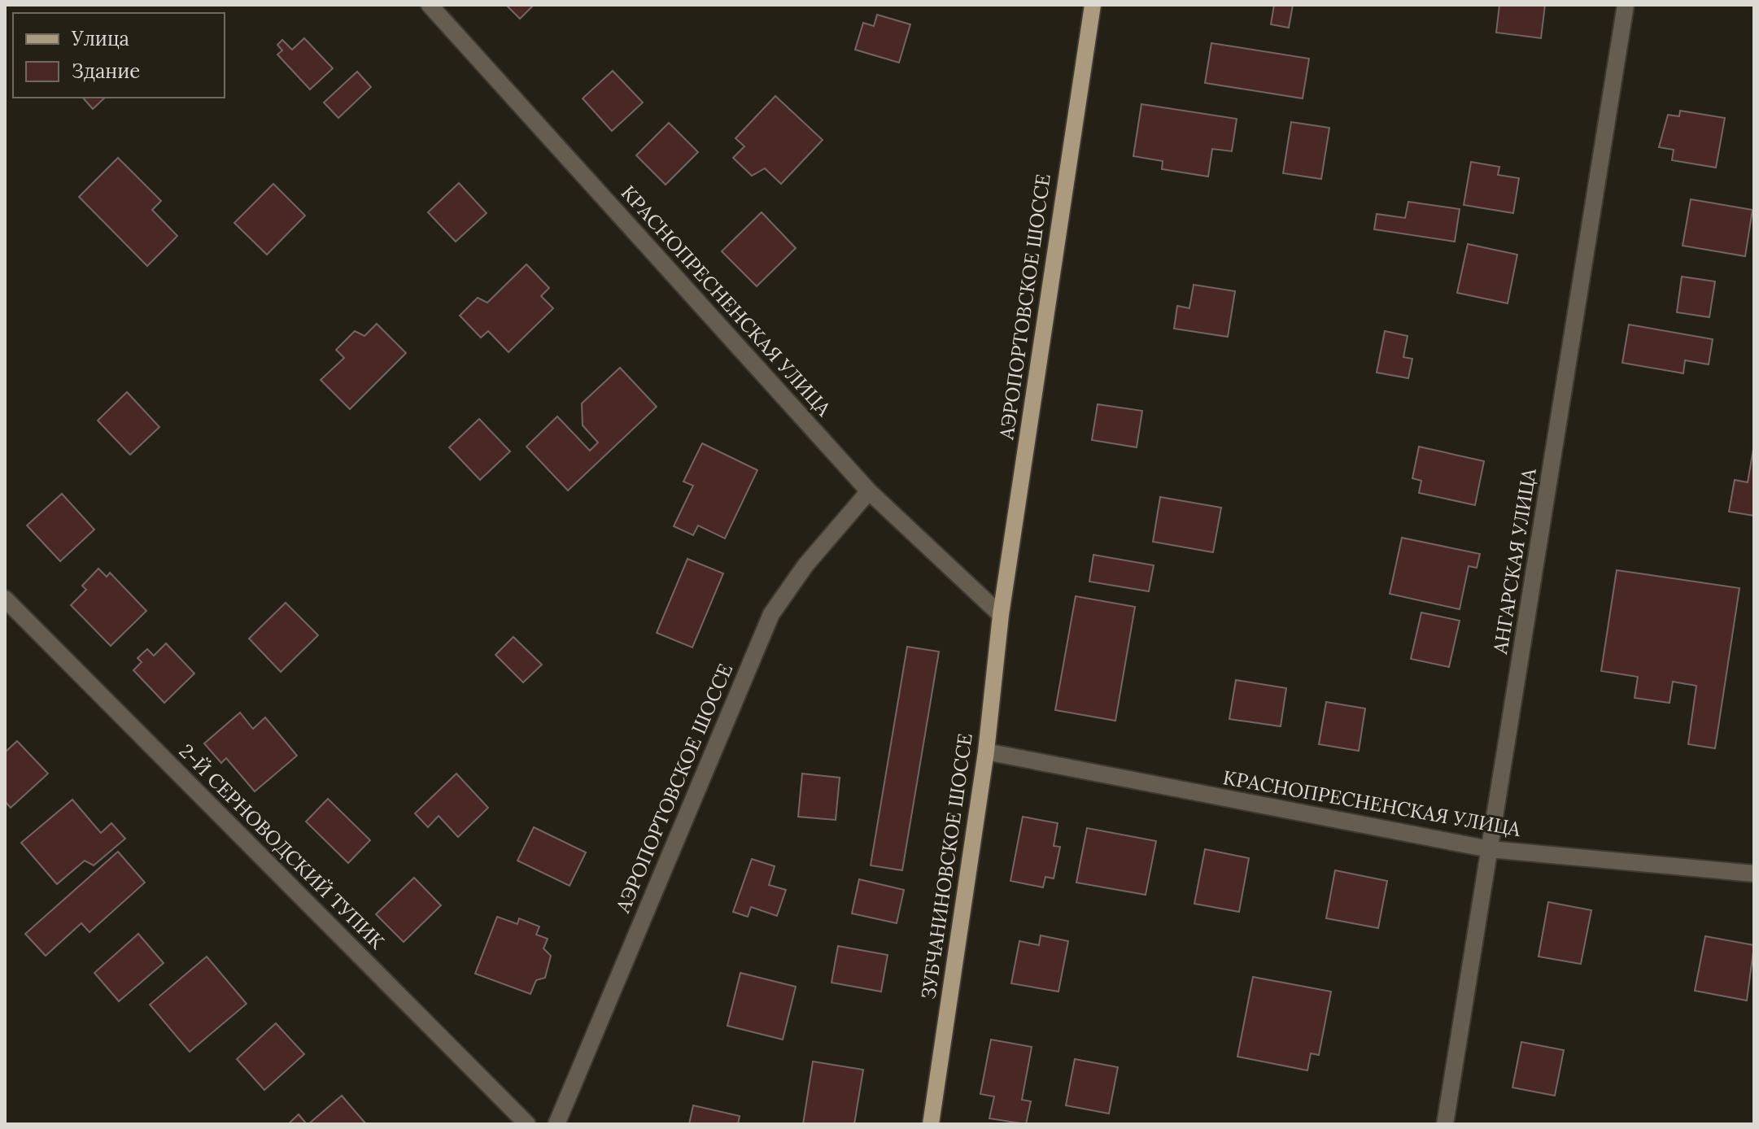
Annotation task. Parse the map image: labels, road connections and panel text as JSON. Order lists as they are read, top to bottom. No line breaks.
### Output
{"streets":{"main road":["АЭРОПОРТОВСКОЕ ШОССЕ","ЗУБЧАНИНОВСКОЕ ШОССЕ"],"street":["КРАСНОПРЕСНЕНСКАЯ УЛИЦА","АНГАРСКАЯ УЛИЦА","2-Й СЕРНОВОДСКИЙ ТУПИК"]},"crossings":[["КРАСНОПРЕСНЕНСКАЯ УЛИЦА","АЭРОПОРТОВСКОЕ ШОССЕ"],["КРАСНОПРЕСНЕНСКАЯ УЛИЦА","АНГАРСКАЯ УЛИЦА"],["КРАСНОПРЕСНЕНСКАЯ УЛИЦА","ЗУБЧАНИНОВСКОЕ ШОССЕ"],["АЭРОПОРТОВСКОЕ ШОССЕ","ЗУБЧАНИНОВСКОЕ ШОССЕ"]],"legend":["Улица","Здание"]}
